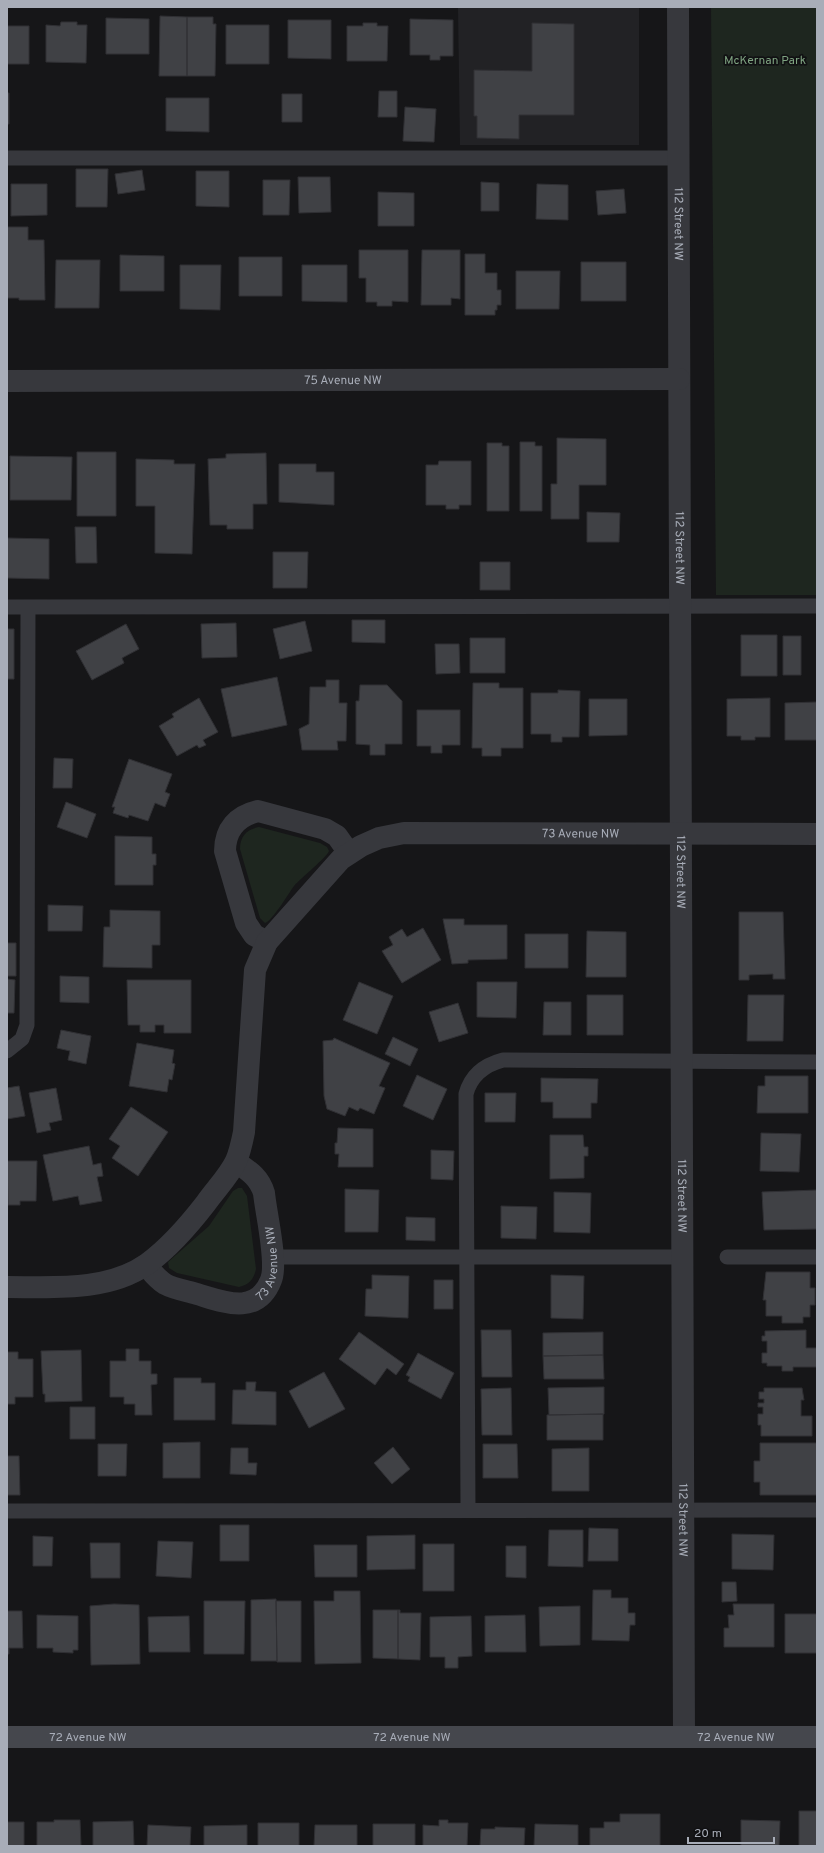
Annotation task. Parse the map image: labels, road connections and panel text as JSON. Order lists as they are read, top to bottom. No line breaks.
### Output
{"streets":{"street":["112 Street NW","75 Avenue NW","73 Avenue NW","72 Avenue NW"]},"crossings":[["112 Street NW","75 Avenue NW"],["112 Street NW","73 Avenue NW"],["112 Street NW","72 Avenue NW"]],"parks":["McKernan Park"],"scale_bar":"20 m"}
